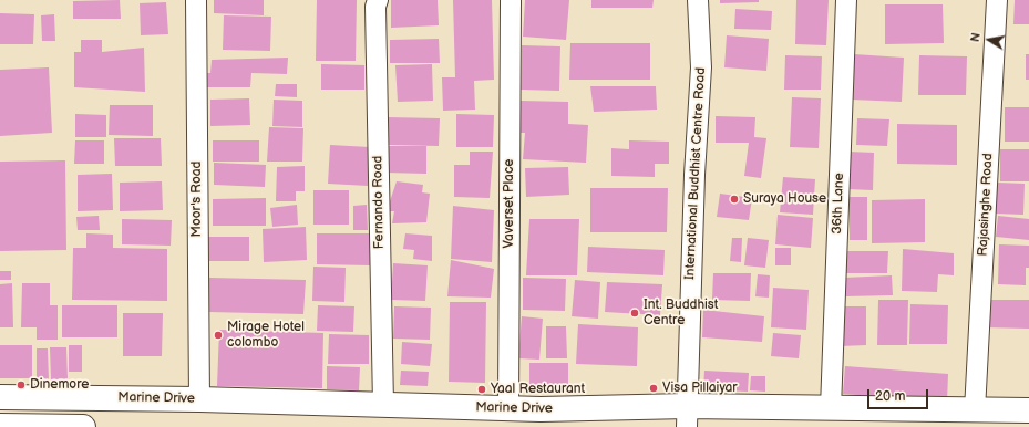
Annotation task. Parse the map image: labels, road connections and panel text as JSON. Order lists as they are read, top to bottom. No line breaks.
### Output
{"streets":{"main road":["Marine Drive"],"street":["International Buddhist Centre Road","Moor's Road","Fernando Road","Vaverset Place","36th Lane","Rajasinghe Road"]},"crossings":[["International Buddhist Centre Road","Marine Drive"],["Moor's Road","Marine Drive"],["Fernando Road","Marine Drive"],["Vaverset Place","Marine Drive"],["36th Lane","Marine Drive"],["Rajasinghe Road","Marine Drive"]],"places":["Suraya House","Int. Buddhist Centre","Mirage Hotel colombo","Dinemore","Visa Pillaiyar","Yaal Restaurant"],"scale_bar":"20 m","north":"left"}
